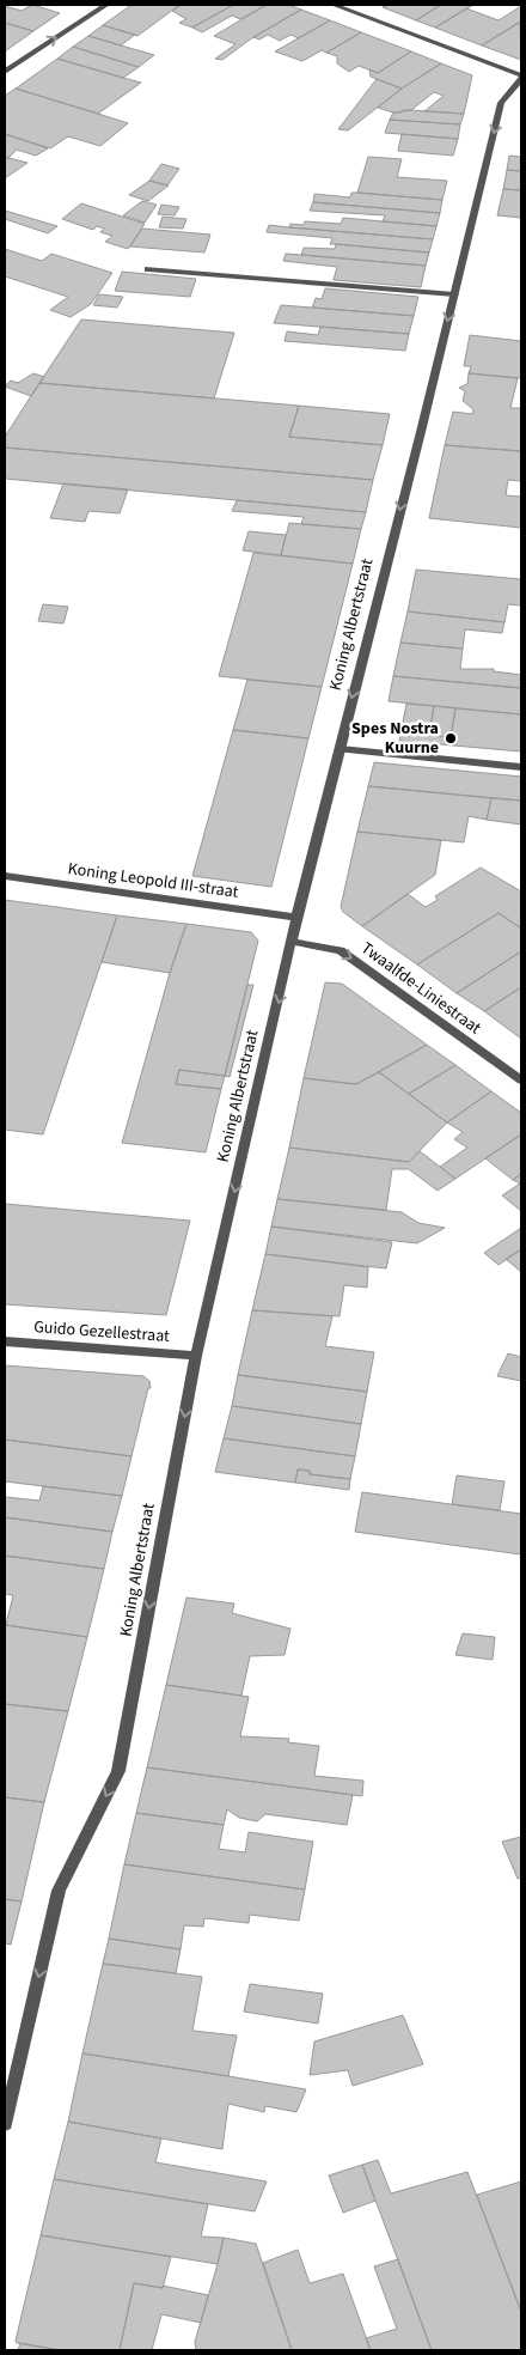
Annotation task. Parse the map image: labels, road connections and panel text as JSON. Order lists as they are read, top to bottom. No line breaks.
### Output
{"streets":{"street":["Koning Albertstraat","Koning Leopold III-straat","Twaalfde-Liniestraat","Guido Gezellestraat"]},"crossings":[["Koning Albertstraat","Koning Leopold III-straat"],["Koning Albertstraat","Twaalfde-Liniestraat"],["Koning Albertstraat","Guido Gezellestraat"]],"one_way":["Koning Albertstraat","Twaalfde-Liniestraat"],"places":["Spes Nostra Kuurne"]}
